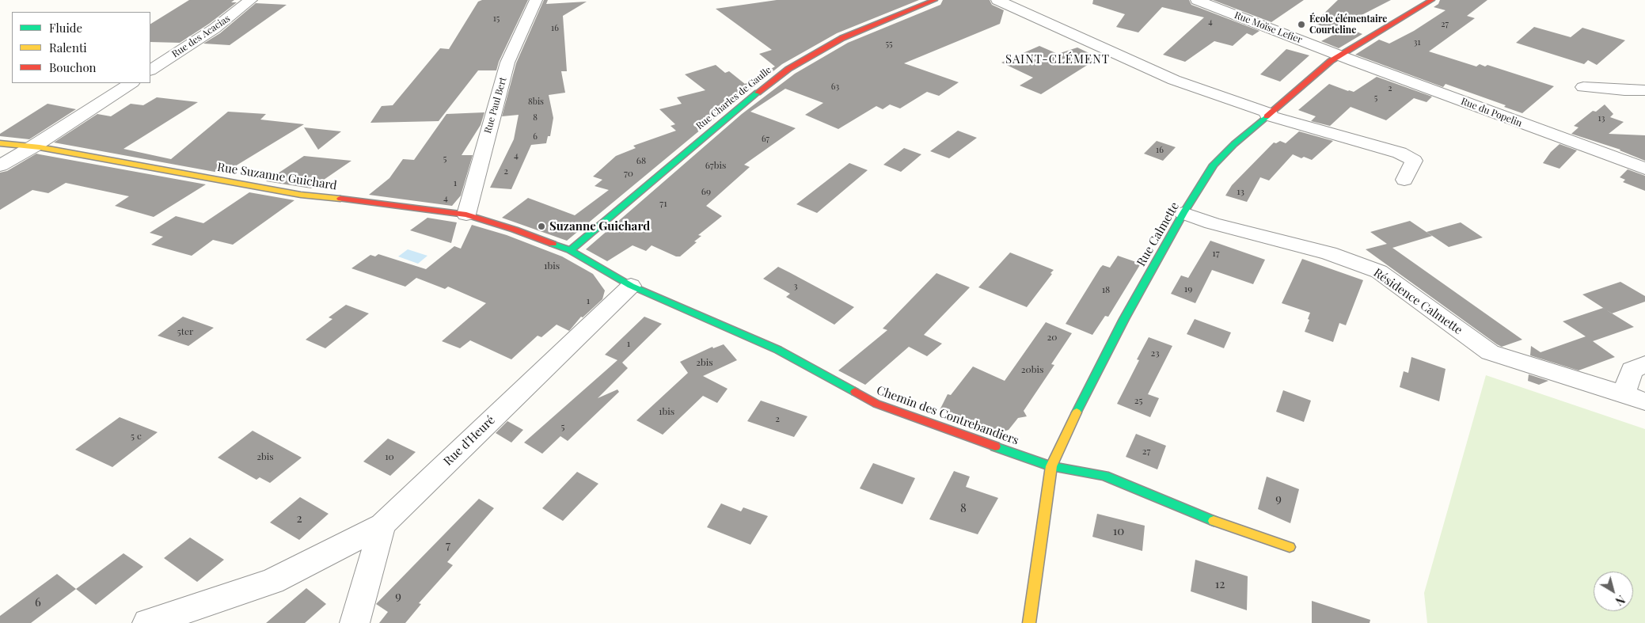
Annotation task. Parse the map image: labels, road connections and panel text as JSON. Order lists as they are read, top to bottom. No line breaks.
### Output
{"streets":{"street":["Rue Moïse Lefier","Rue des Acacias","Rue Charles de Gaulle","Rue Paul Bert","Rue du Popelin","Rue Suzanne Guichard","Rue Calmette","Résidence Calmette","Chemin des Contrebandiers","Rue d'Heuré"]},"crossings":[["Rue Moïse Lefier","Rue du Popelin"],["Rue Moïse Lefier","Rue Calmette"],["Rue Charles de Gaulle","Rue Suzanne Guichard"],["Rue Charles de Gaulle","Chemin des Contrebandiers"],["Rue Paul Bert","Rue Suzanne Guichard"],["Rue du Popelin","Rue Calmette"],["Rue Suzanne Guichard","Chemin des Contrebandiers"],["Rue Calmette","Résidence Calmette"],["Rue Calmette","Chemin des Contrebandiers"],["Chemin des Contrebandiers","Rue d'Heuré"]],"districts":["SAINT-CLÉMENT"],"places":["École élémentaire Courteline","Suzanne Guichard"],"house_numbers":["15","4","27","16","31","55","63","2","5","8bis","8","13","6","67","16","4","5","68","67bis","2","70","1","69","13","4","71","17","1bis","3","19","18","1","5ter","20","1","23","2bis","20bis","25","1bis","2","5","5 c","27","2bis","10","9","8","2","10","7","12","9","6"],"legend":["Fluide","Ralenti","Bouchon"],"north":"bottom right"}
